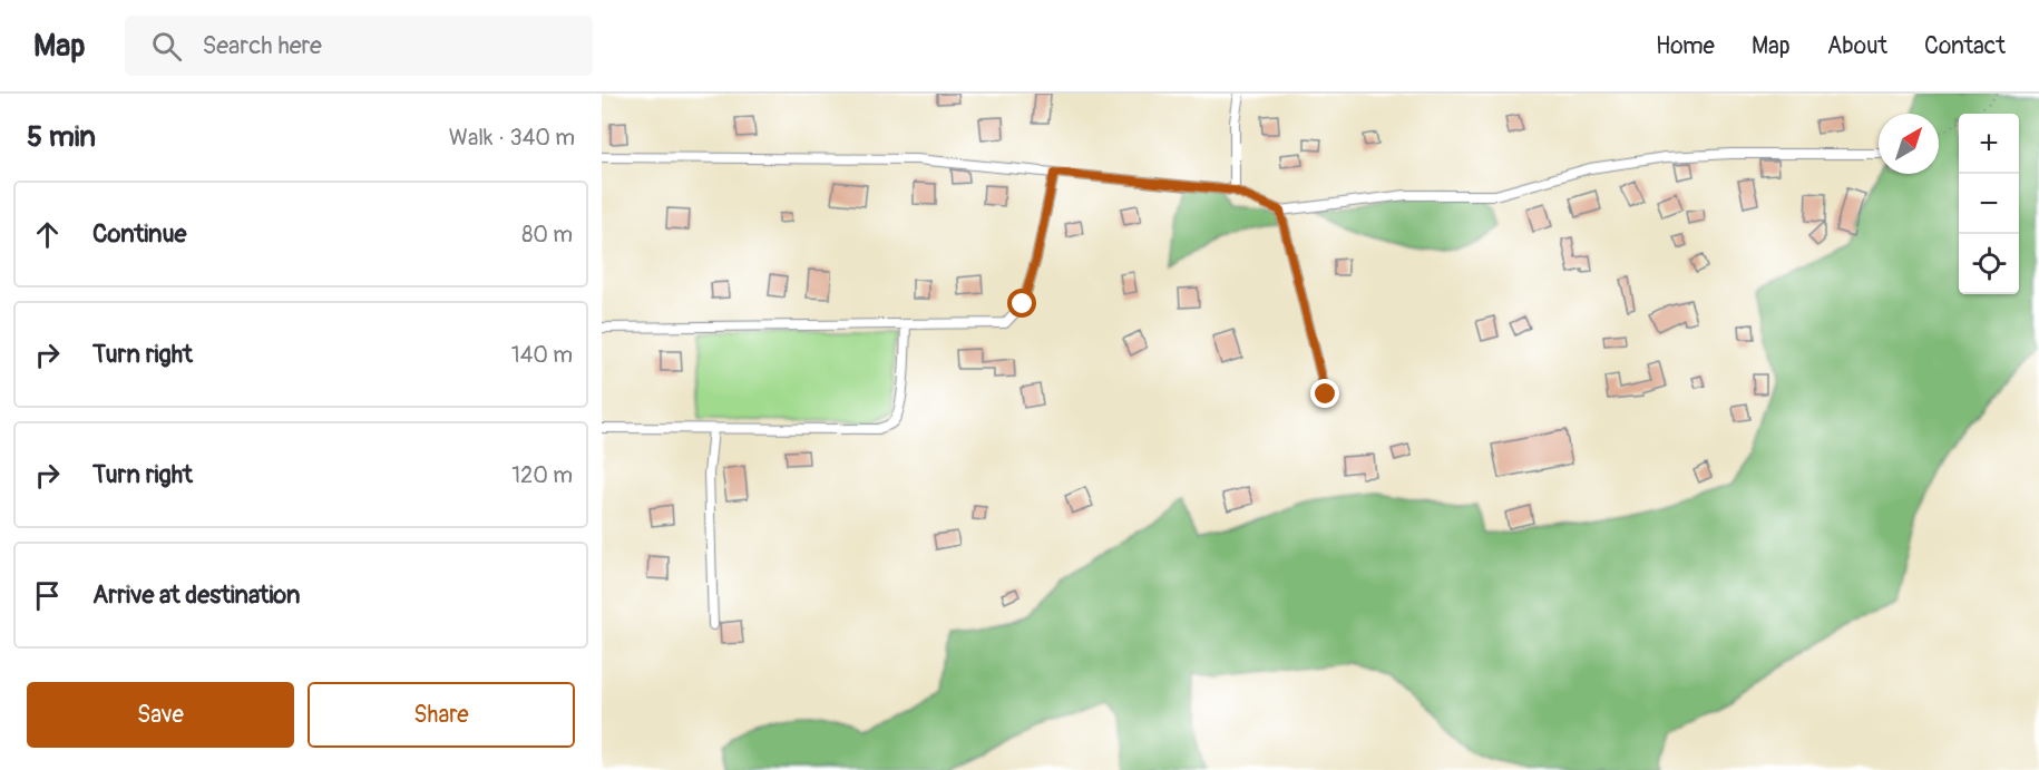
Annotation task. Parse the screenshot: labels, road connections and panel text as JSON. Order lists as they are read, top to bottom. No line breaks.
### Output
{"north":"top right","page":{"header":"Map","search":"Search here","nav":["Home","Map","About","Contact"],"heading":["5 min","Walk · 340 m"],"map_buttons":["+","−"],"list":[["Continue","80 m"],["Turn right","140 m"],["Turn right","120 m"],"Arrive at destination"],"buttons":["Save","Share"]}}
